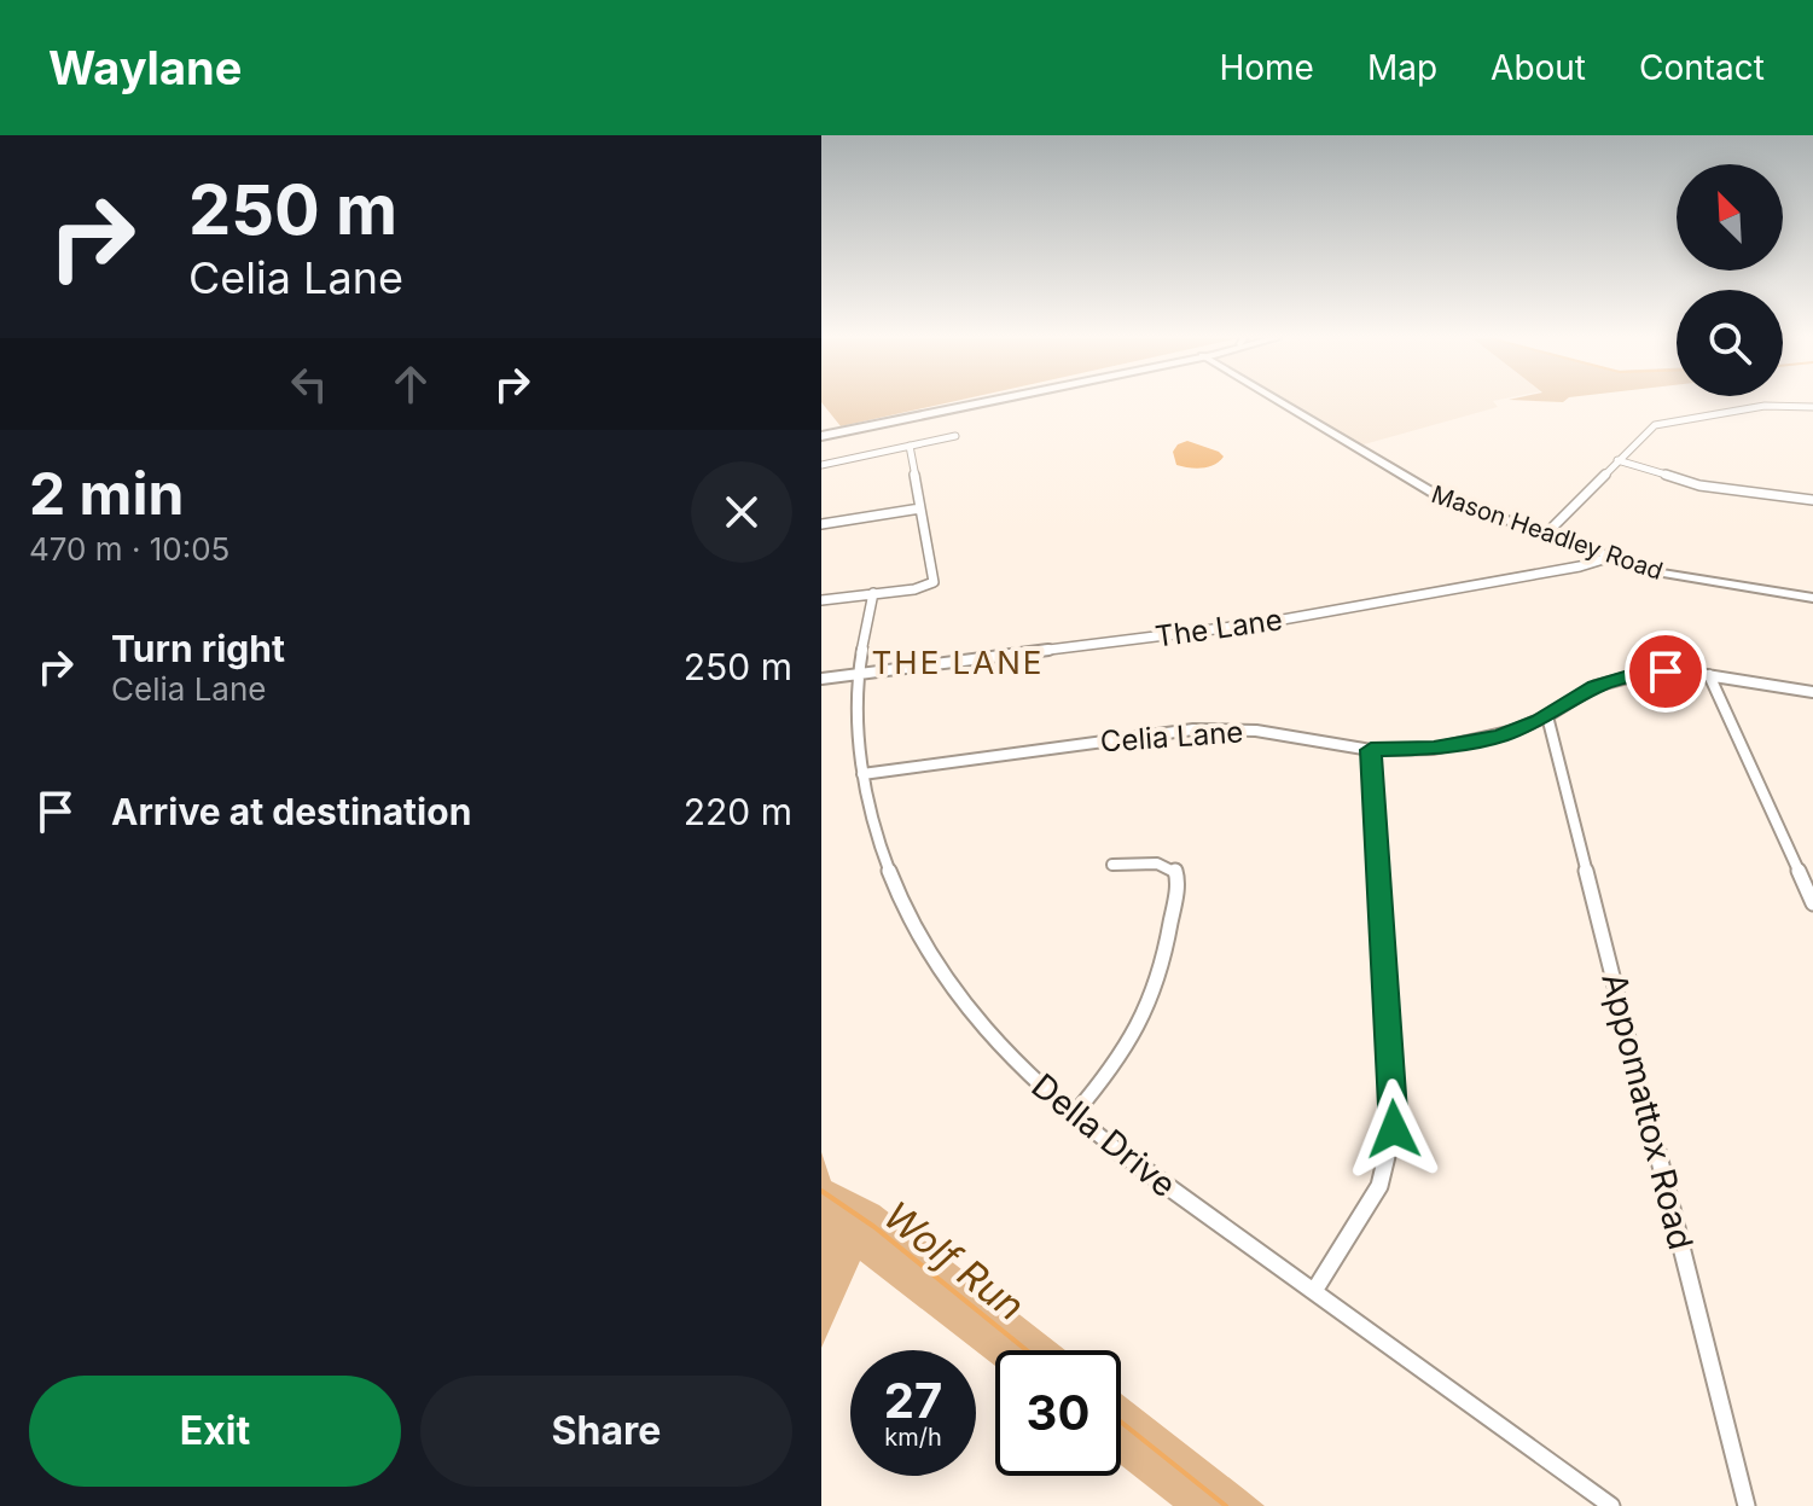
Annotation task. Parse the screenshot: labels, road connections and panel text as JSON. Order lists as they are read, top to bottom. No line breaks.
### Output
{"streets":{"main road":["Mason Headley Road"],"street":["The Lane","Celia Lane","Appomattox Road","Della Drive"]},"crossings":[["Mason Headley Road","The Lane"],["The Lane","Della Drive"],["Celia Lane","Appomattox Road"],["Celia Lane","Della Drive"]],"districts":["THE LANE"],"water":["Wolf Run"],"north":"top left","page":{"header":"Waylane","nav":["Home","Map","About","Contact"],"turn":["250 m","Celia Lane"],"heading":["2 min","470 m · 10:05"],"list":[{"name":"Turn right","note":"Celia Lane","value":"250 m"},{"name":"Arrive at destination","value":"220 m"}],"speed":"27 km/h","limit":"30","buttons":["Exit","Share"]}}
